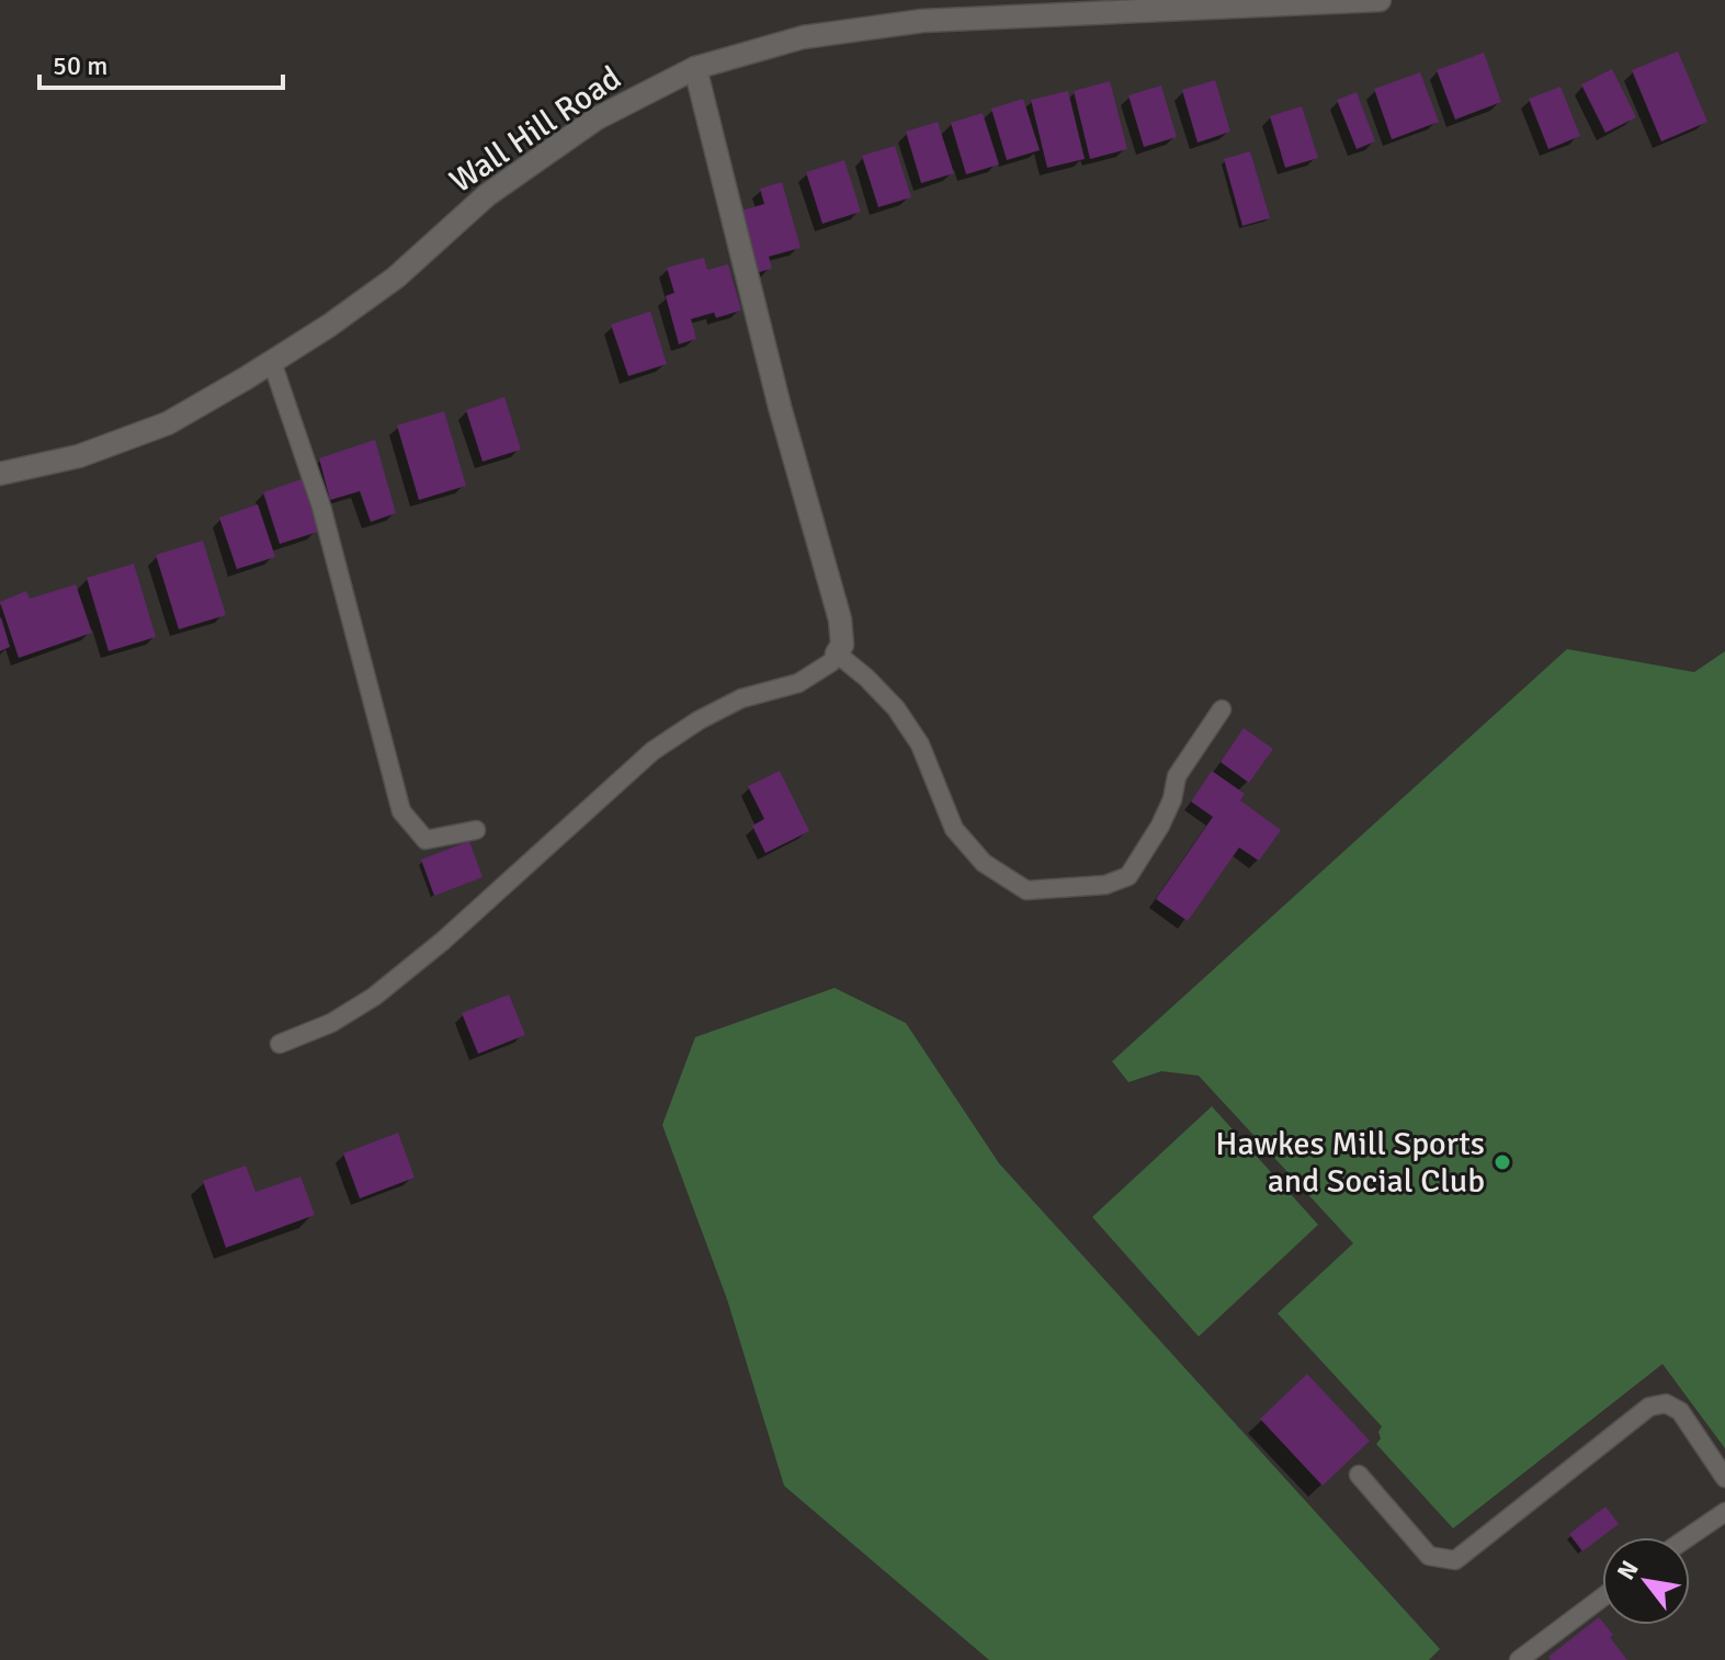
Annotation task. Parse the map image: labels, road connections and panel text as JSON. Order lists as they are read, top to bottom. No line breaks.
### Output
{"streets":{"street":["Wall Hill Road"]},"places":["Hawkes Mill Sports and Social Club"],"scale_bar":"50 m","north":"top left"}
